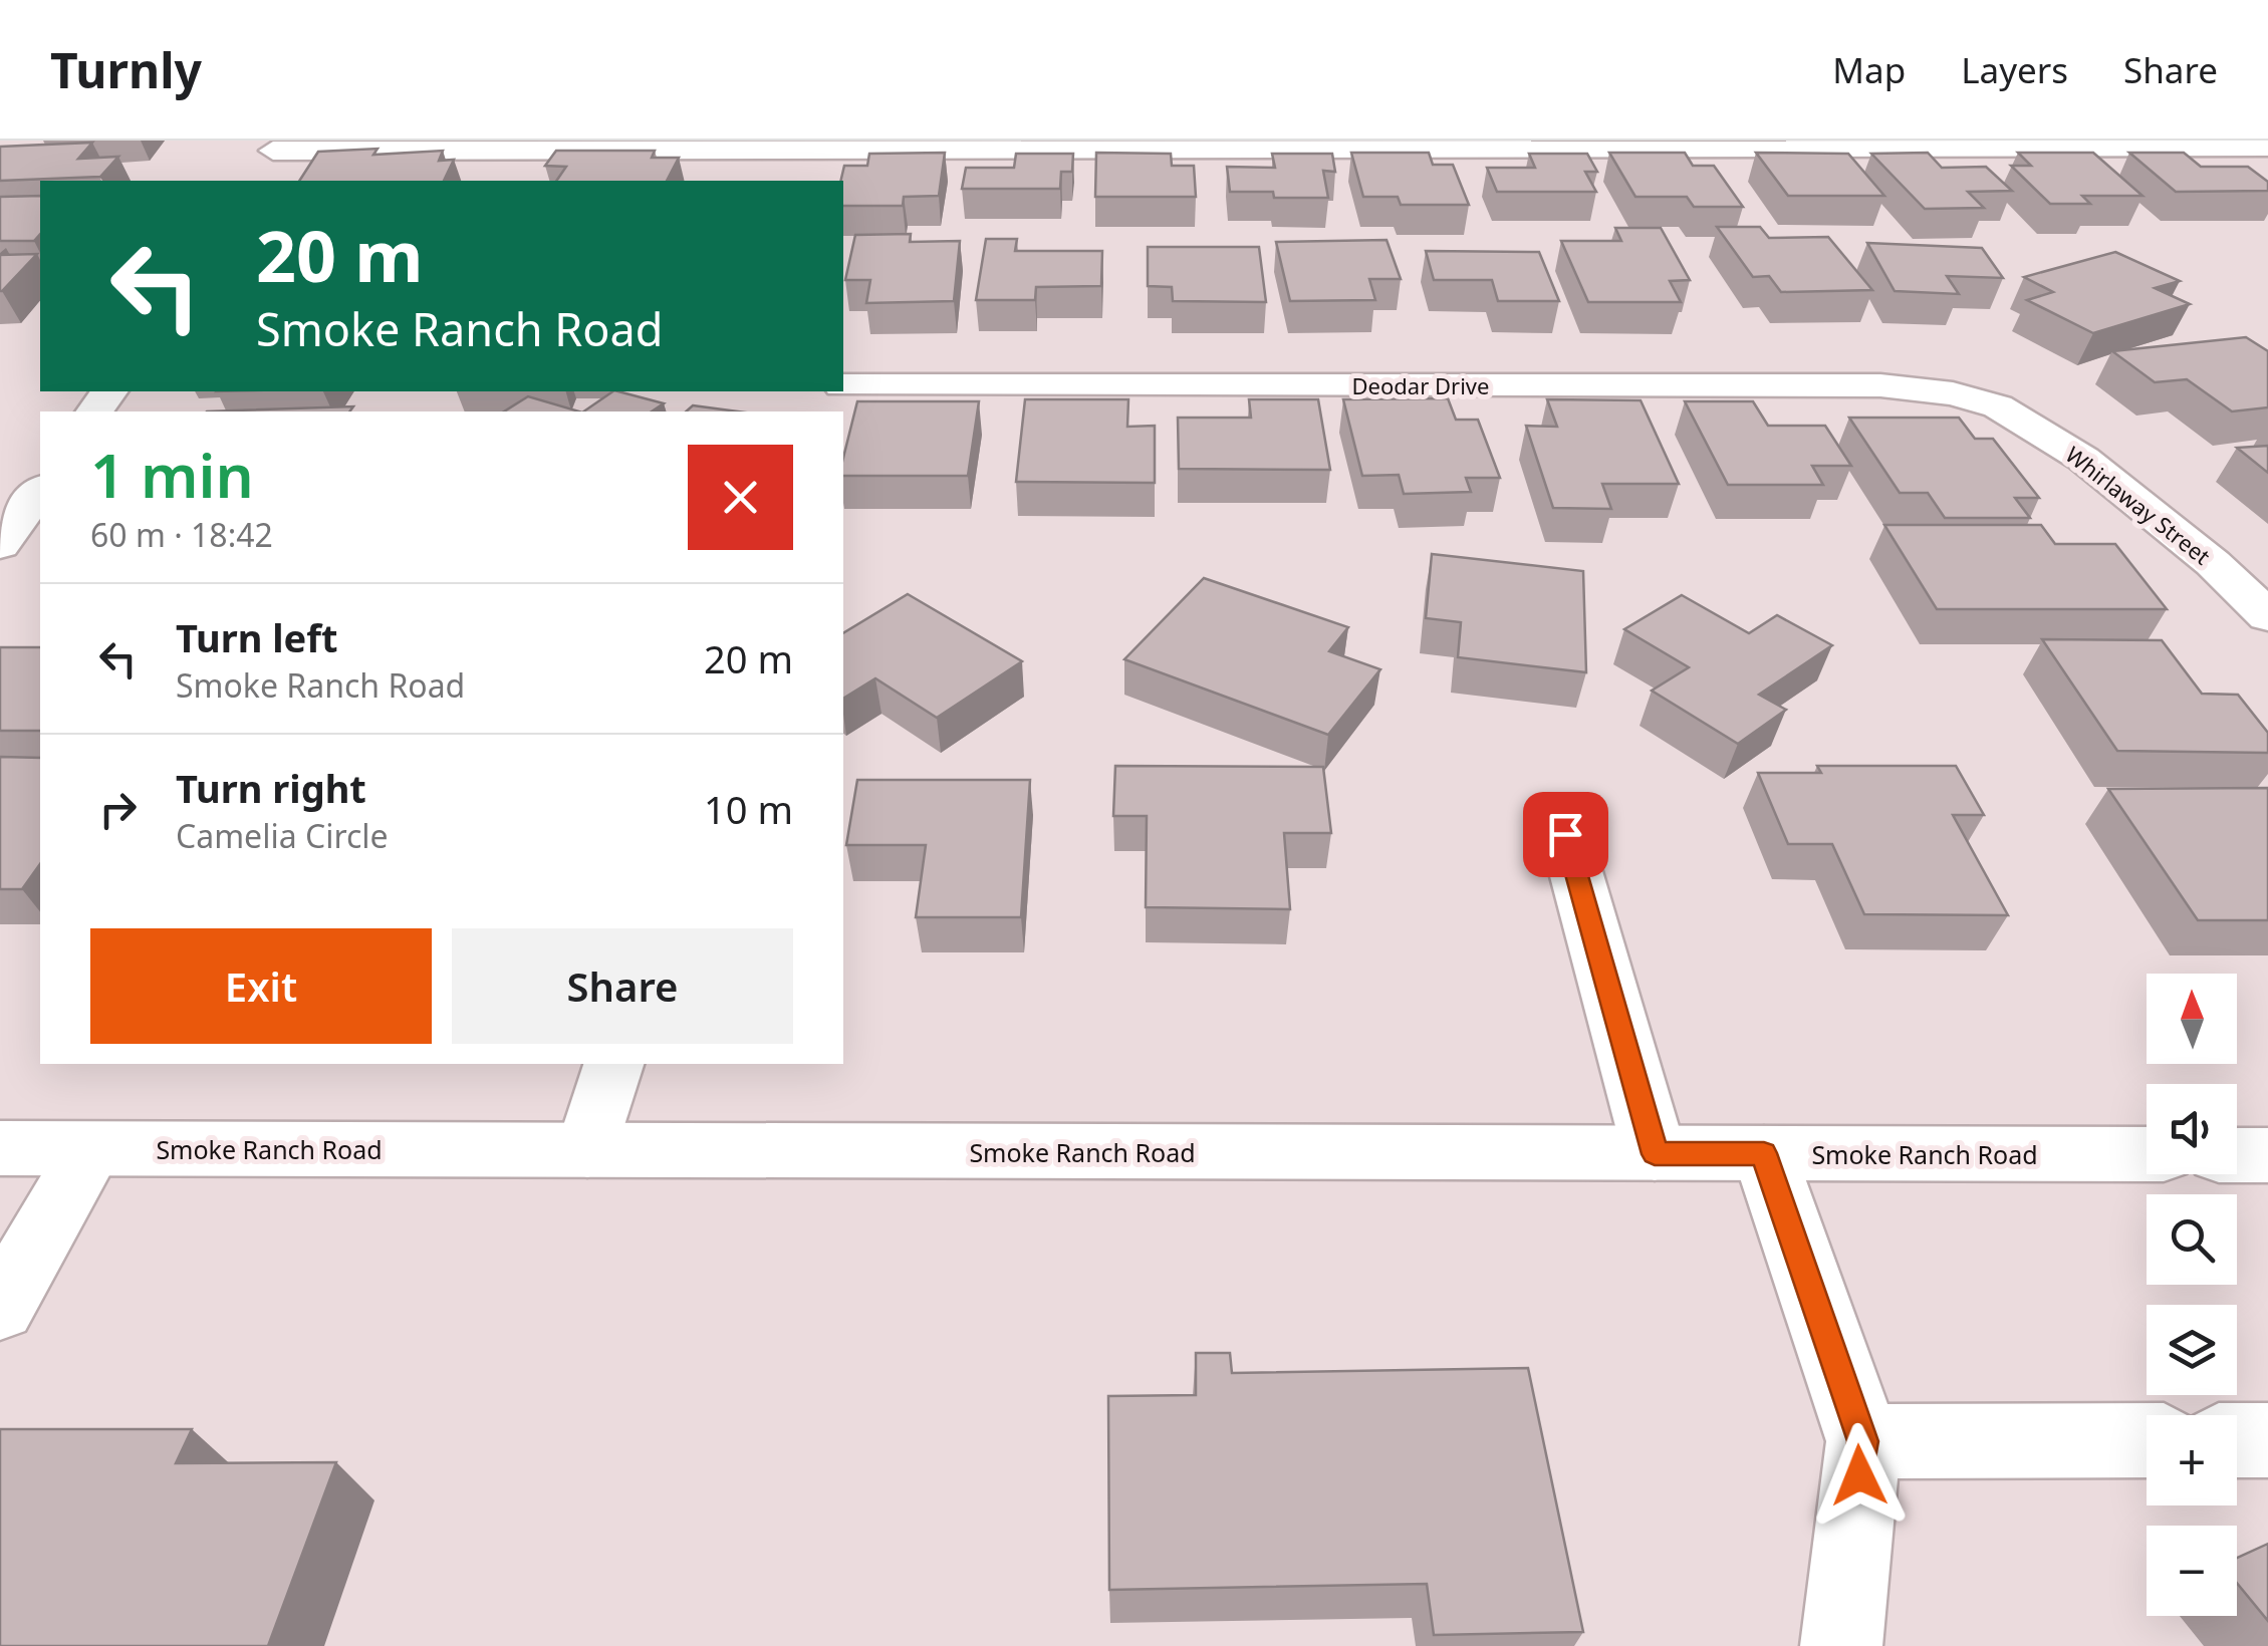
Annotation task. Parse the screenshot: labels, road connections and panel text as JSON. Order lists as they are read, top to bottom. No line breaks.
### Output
{"streets":{"street":["Deodar Drive","Whirlaway Street","Smoke Ranch Road"]},"crossings":[["Deodar Drive","Whirlaway Street"]],"north":"top","page":{"header":"Turnly","nav":["Map","Layers","Share"],"turn":["20 m","Smoke Ranch Road"],"heading":["1 min","60 m · 18:42"],"list":[{"name":"Turn left","note":"Smoke Ranch Road","value":"20 m"},{"name":"Turn right","note":"Camelia Circle","value":"10 m"}],"buttons":["Exit","Share"],"map_buttons":["+","−"]}}
